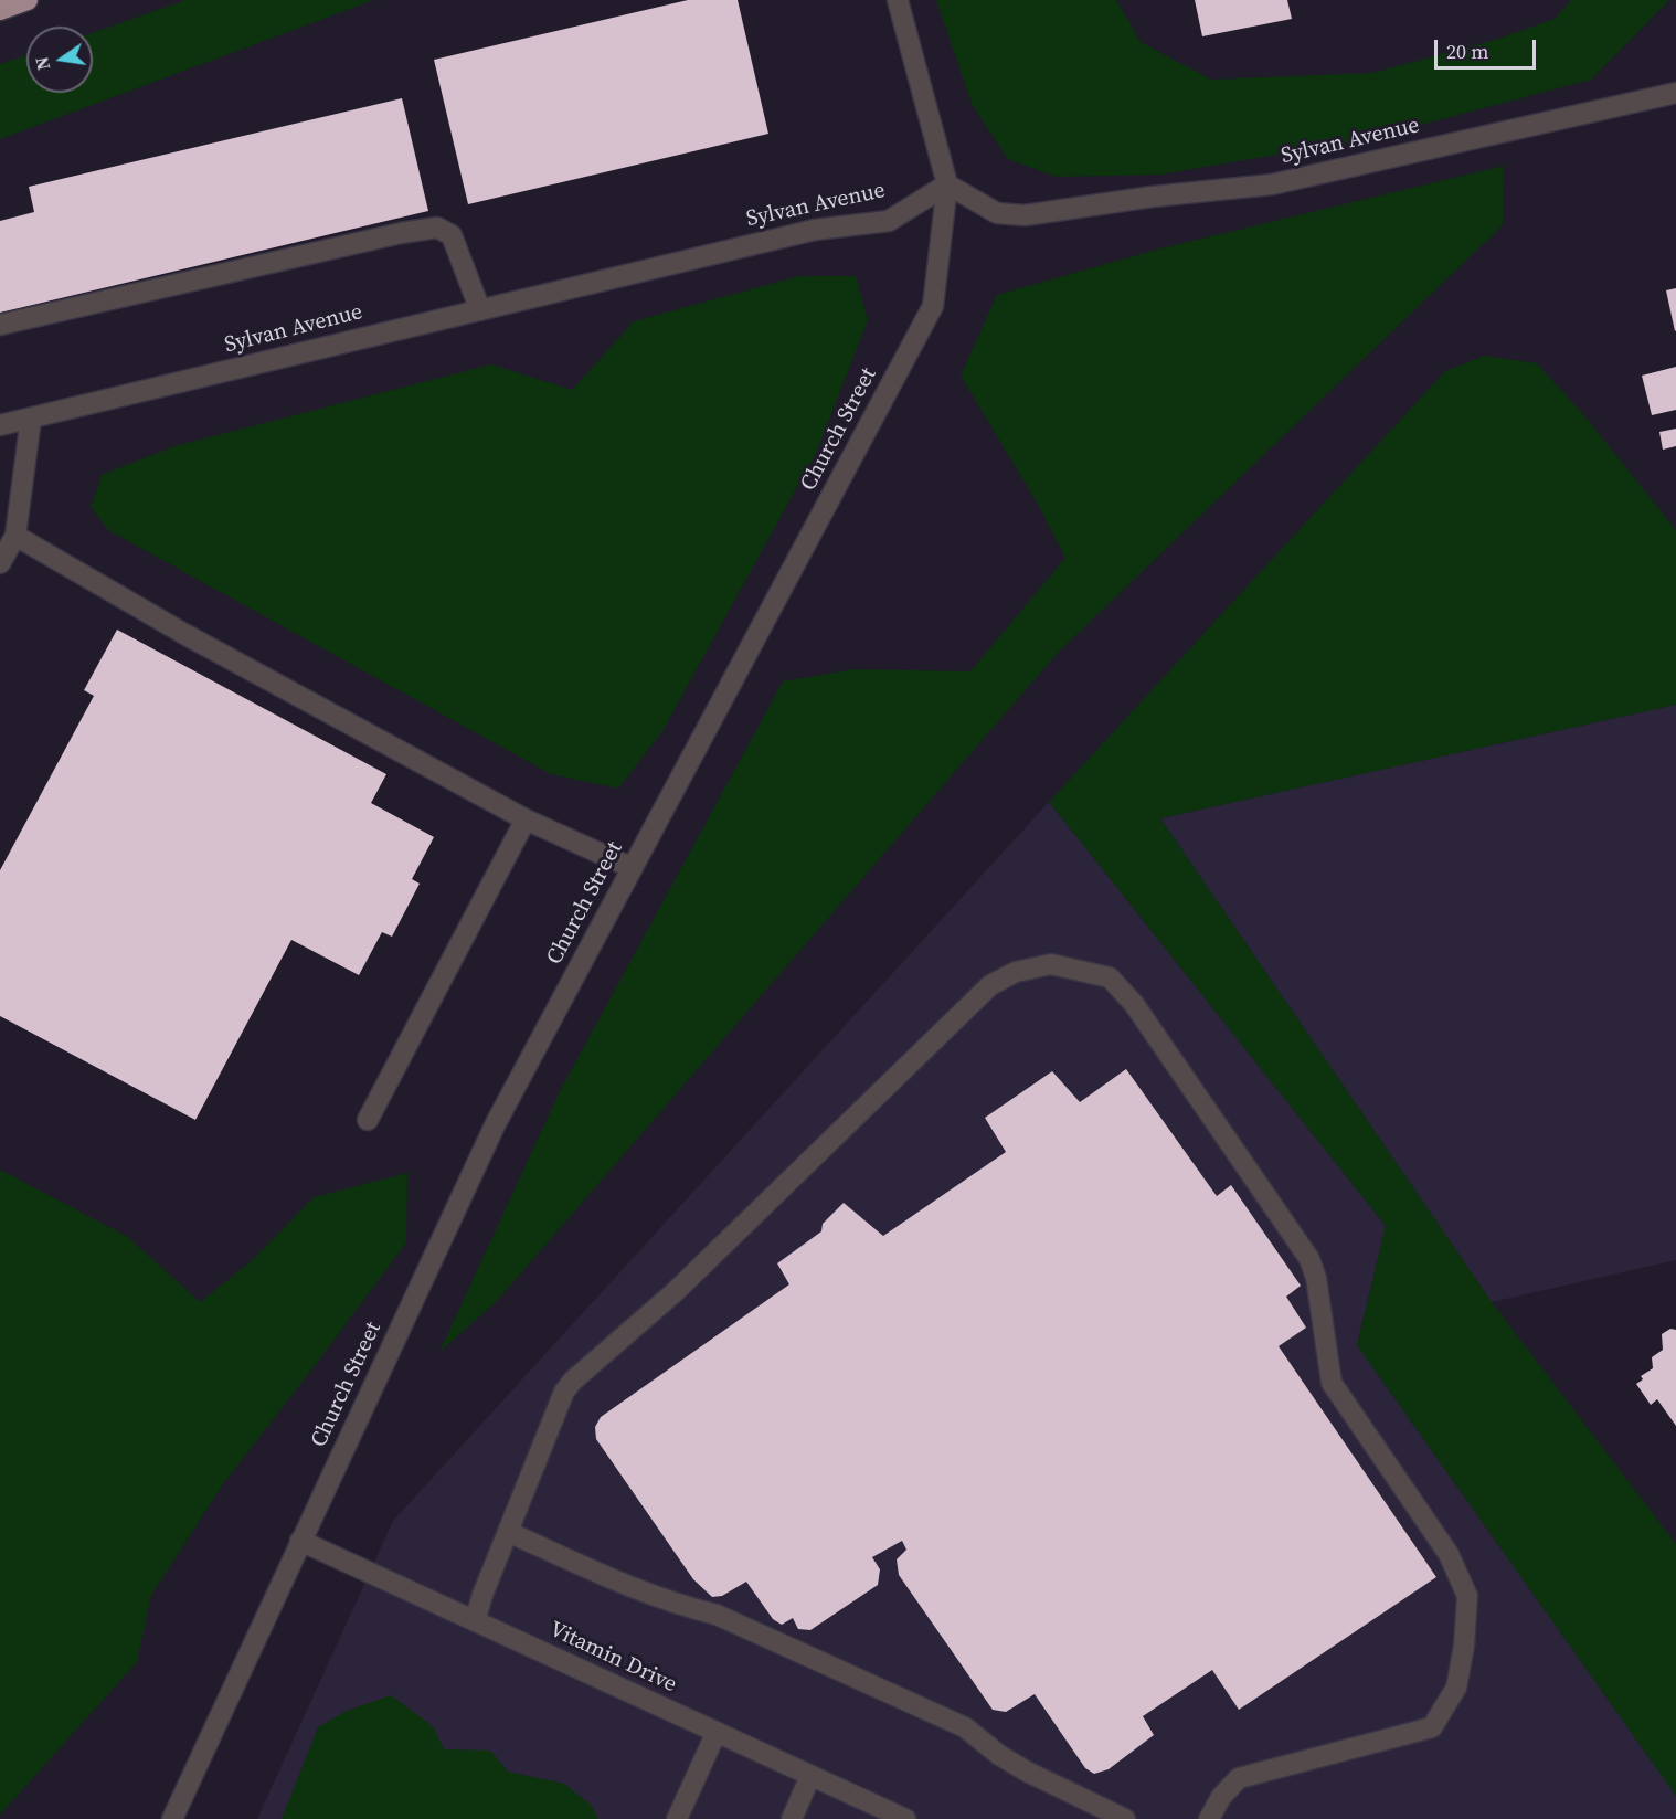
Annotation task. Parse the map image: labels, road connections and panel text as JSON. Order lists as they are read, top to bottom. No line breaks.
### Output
{"streets":{"street":["Sylvan Avenue","Church Street","Vitamin Drive"]},"crossings":[["Sylvan Avenue","Church Street"],["Church Street","Vitamin Drive"]],"scale_bar":"20 m","north":"left"}
